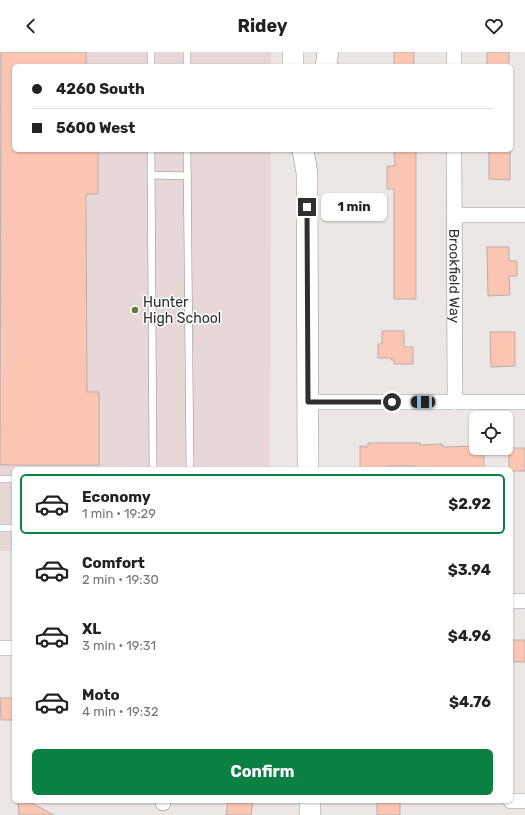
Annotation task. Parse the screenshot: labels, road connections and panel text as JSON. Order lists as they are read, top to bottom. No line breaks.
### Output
{"streets":{"street":["Brookfield Way"]},"places":["Hunter High School"],"page":{"header":"Ridey","banner":["4260 South","5600 West"],"bubble":"1 min","list":[{"name":"Economy","note":"1 min · 19:29","value":"$2.92"},{"name":"Comfort","note":"2 min · 19:30","value":"$3.94"},{"name":"XL","note":"3 min · 19:31","value":"$4.96"},{"name":"Moto","note":"4 min · 19:32","value":"$4.76"}],"buttons":"Confirm"}}
